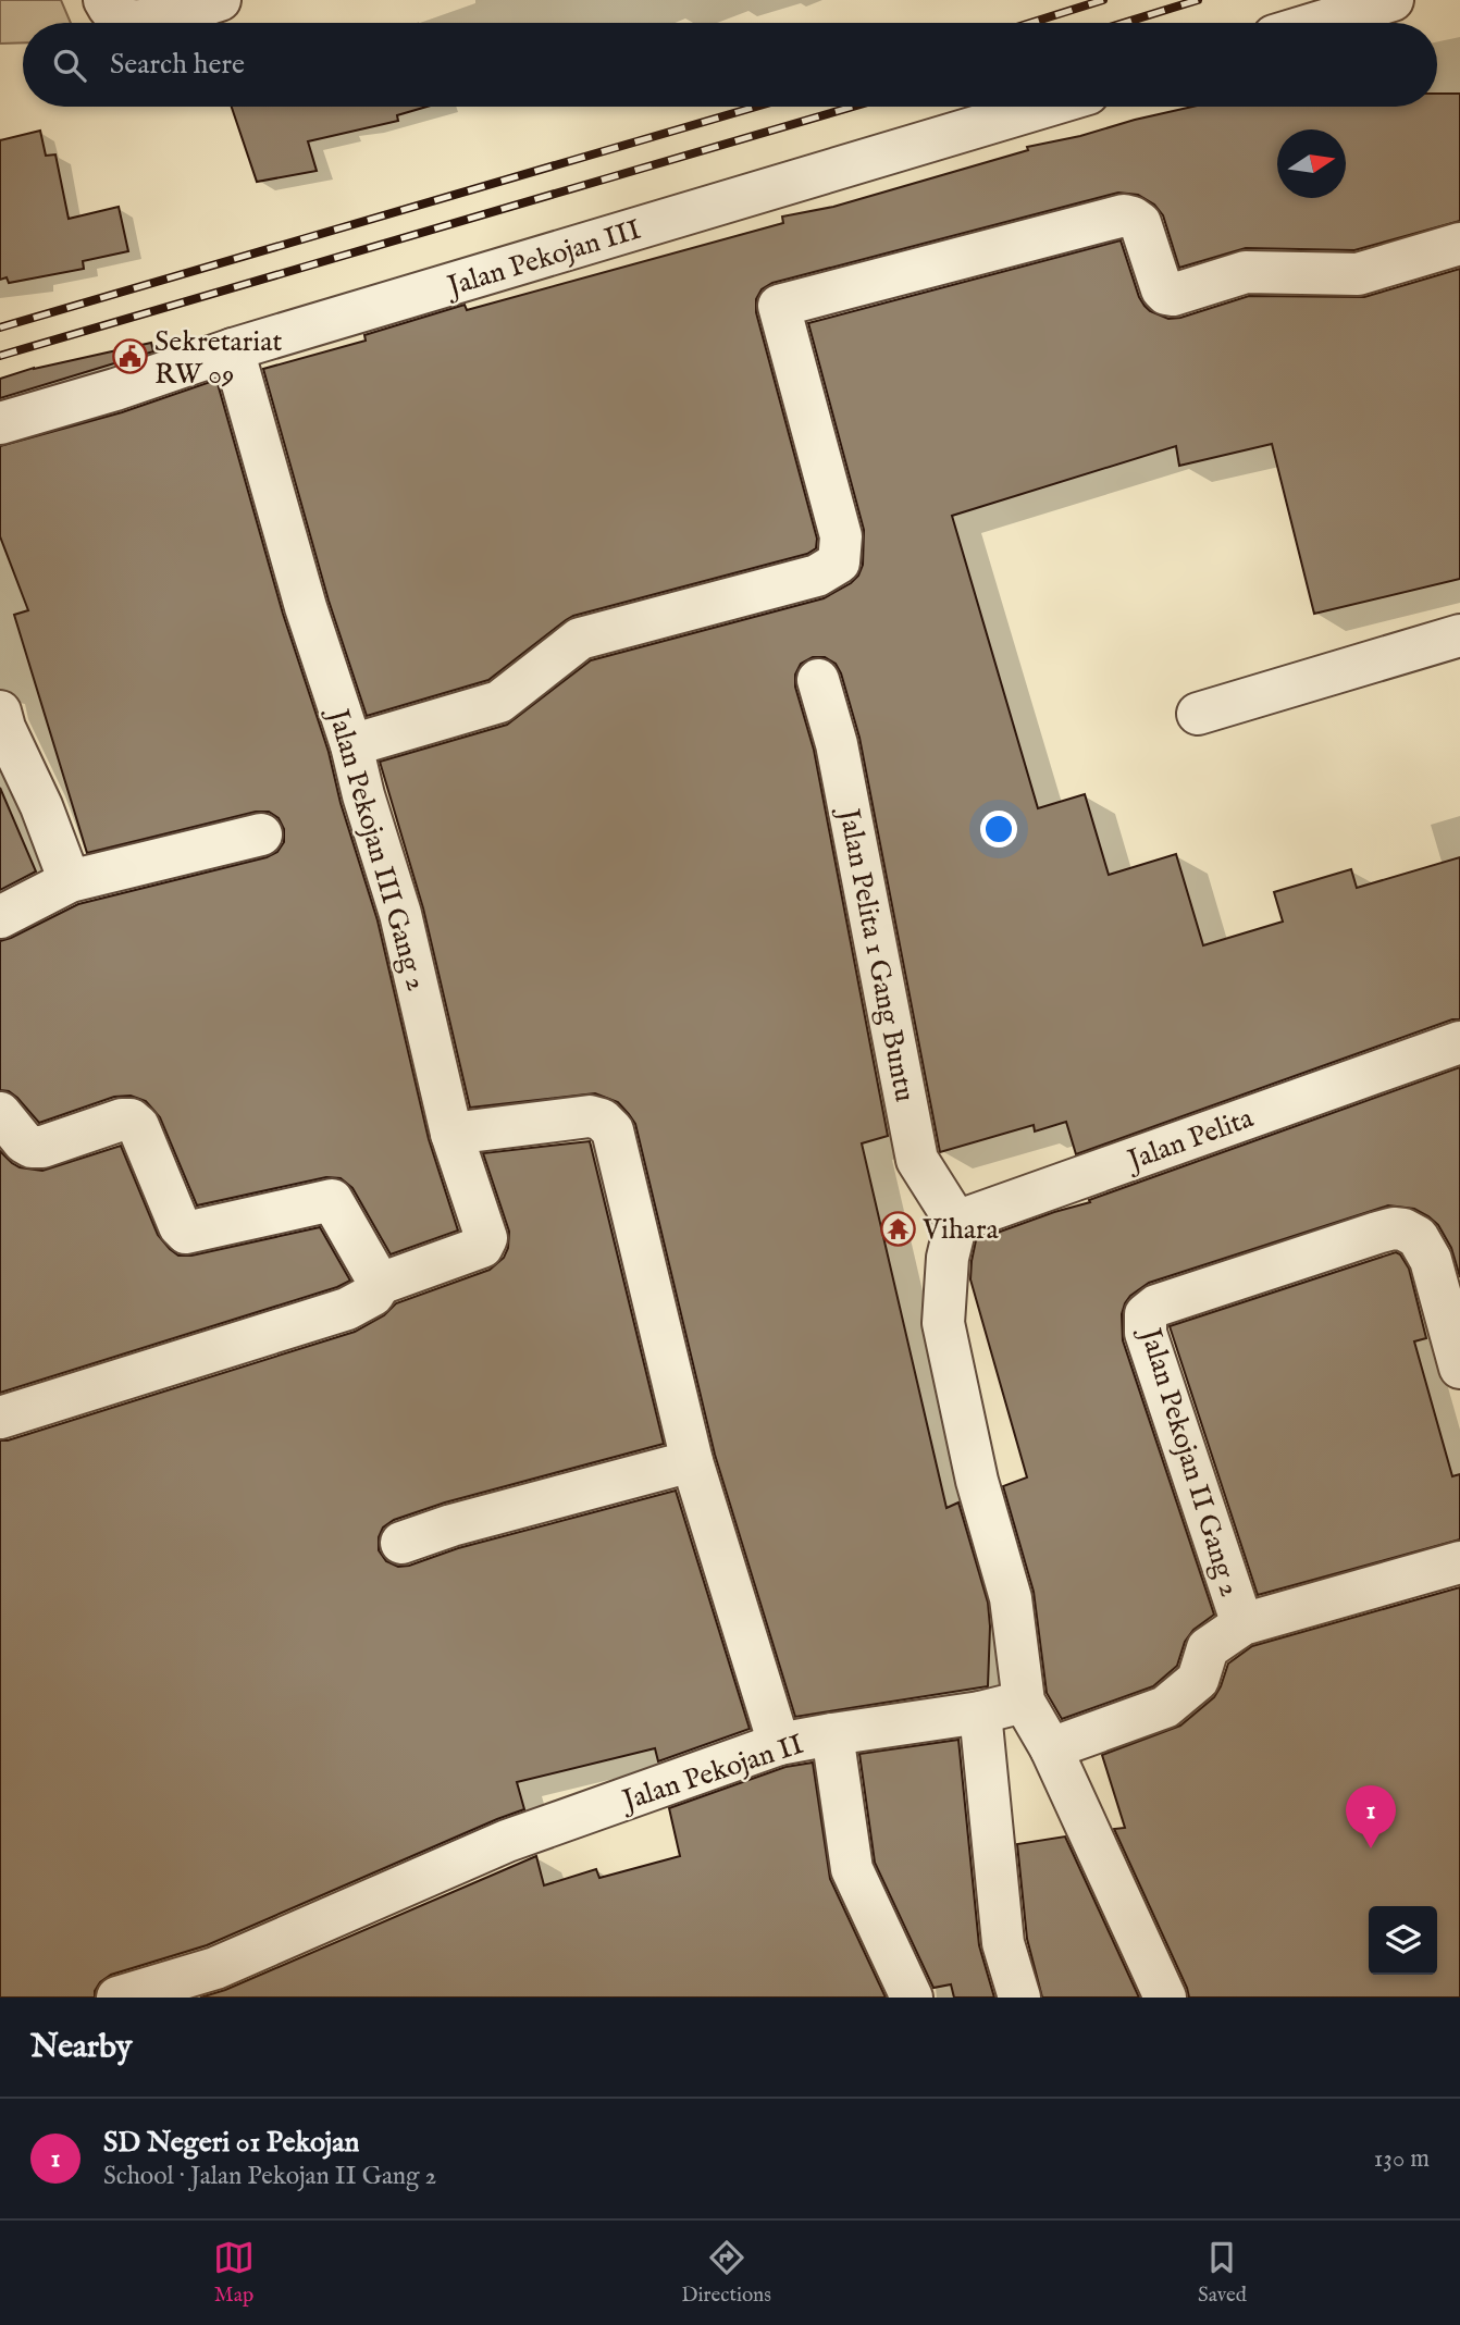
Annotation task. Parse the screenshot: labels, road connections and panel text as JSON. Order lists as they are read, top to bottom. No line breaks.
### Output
{"streets":{"street":["Jalan Pekojan III","Jalan Pekojan III Gang 2","Jalan Pelita 1 Gang Buntu","Jalan Pelita","Jalan Pekojan II Gang 2","Jalan Pekojan II"]},"crossings":[["Jalan Pekojan III","Jalan Pekojan III Gang 2"],["Jalan Pelita 1 Gang Buntu","Jalan Pelita"]],"places":{"public building":["Sekretariat RW 09"],"temple":["Vihara"]},"north":"right","page":{"search":"Search here","pins":"1","heading":"Nearby","list":[{"mark":"1","name":"SD Negeri 01 Pekojan","note":"School · Jalan Pekojan II Gang 2","value":"130 m"}],"nav":["Map","Directions","Saved"]}}
